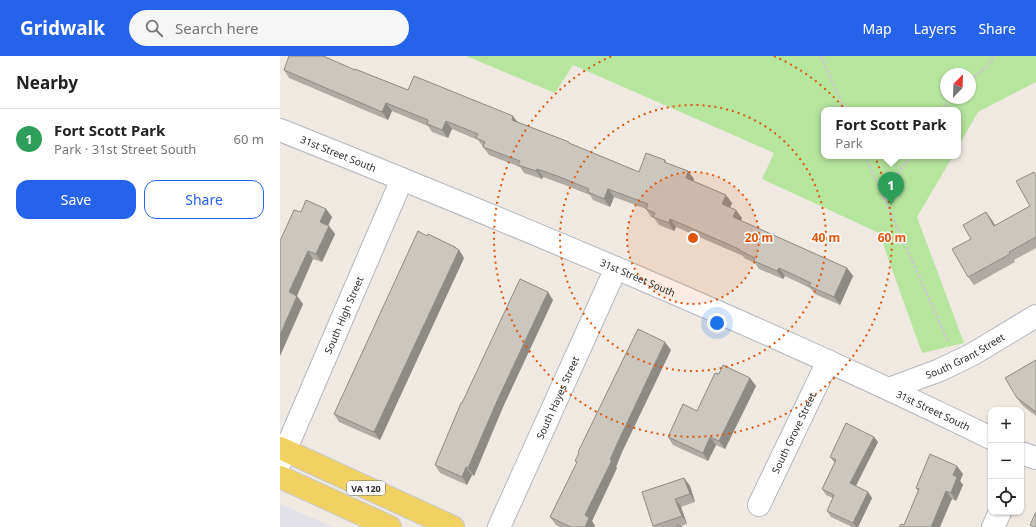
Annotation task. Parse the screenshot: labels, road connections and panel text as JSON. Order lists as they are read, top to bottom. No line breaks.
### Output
{"streets":{"main road":["VA 120"],"street":["31st Street South","South High Street","South Grant Street","South Hayes Street","South Grove Street"]},"crossings":[["31st Street South","South High Street"],["31st Street South","South Grant Street"],["31st Street South","South Hayes Street"],["31st Street South","South Grove Street"],["South High Street","VA 120"]],"north":"top right","page":{"header":"Gridwalk","search":"Search here","nav":["Map","Layers","Share"],"heading":"Nearby","popup":["Fort Scott Park","Park"],"list":[{"mark":"1","name":"Fort Scott Park","note":"Park · 31st Street South","value":"60 m"}],"buttons":["Save","Share"],"pins":"1","map_buttons":["+","−"]},"rings":["20 m","40 m","60 m"]}
